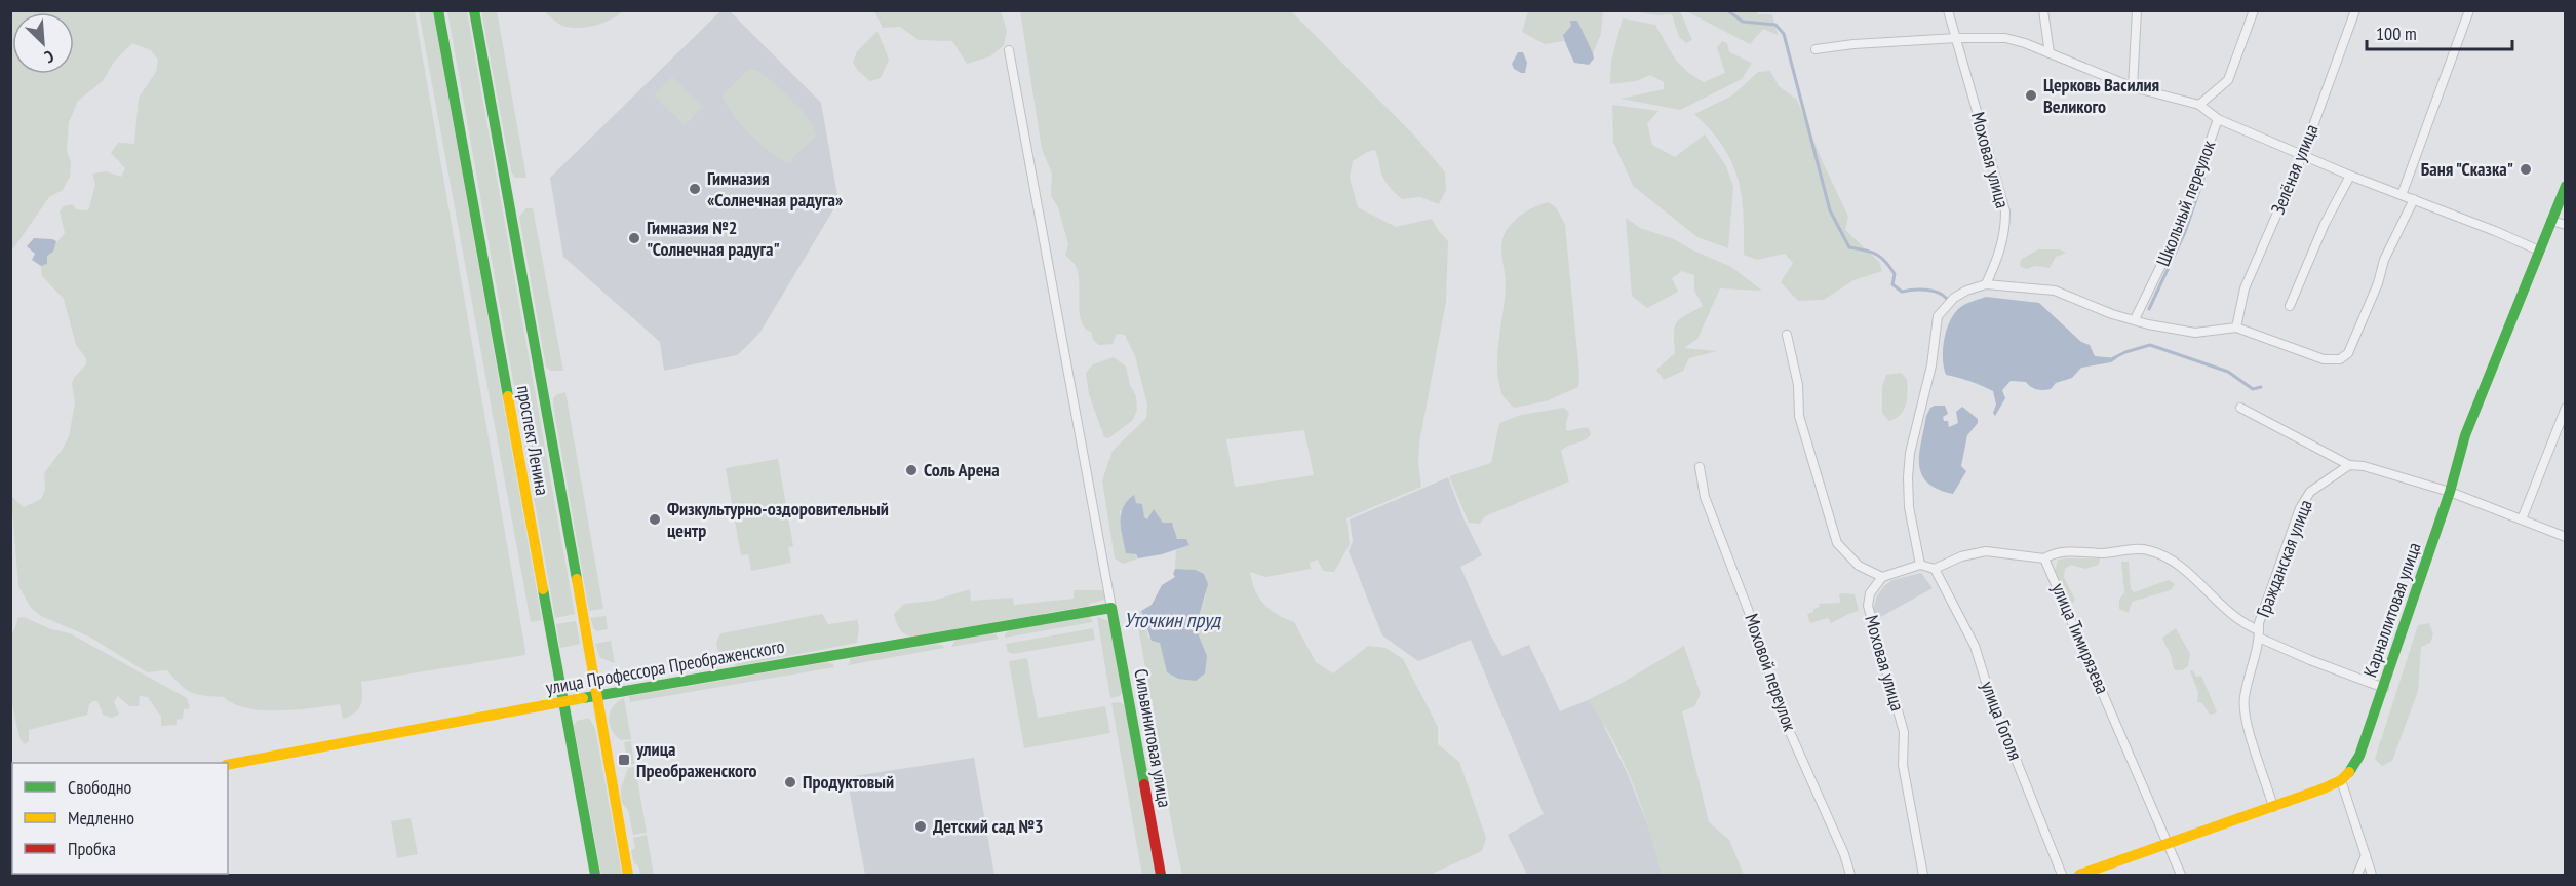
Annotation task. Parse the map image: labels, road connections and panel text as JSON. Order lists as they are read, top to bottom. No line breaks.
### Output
{"streets":{"street":["Моховая улица","Зелёная улица","Школьный переулок","проспект Ленина","Гражданская улица","Карналлитовая улица","улица Тимирязева","улица Профессора Преображенского","Моховой переулок","улица Гоголя","Сильвинитовая улица"]},"crossings":[["проспект Ленина","улица Профессора Преображенского"],["улица Профессора Преображенского","Сильвинитовая улица"]],"water":["Уточкин пруд"],"places":{"other":["Церковь Василия Великого","Баня \"Сказка\"","Гимназия «Солнечная радуга»","Гимназия №2 \"Солнечная радуга\"","Соль Арена","Физкультурно-оздоровительный центр","Продуктовый","Детский сад №3"],"transit":["улица Преображенского"]},"legend":["Свободно","Медленно","Пробка"],"scale_bar":"100 m","north":"bottom right"}
